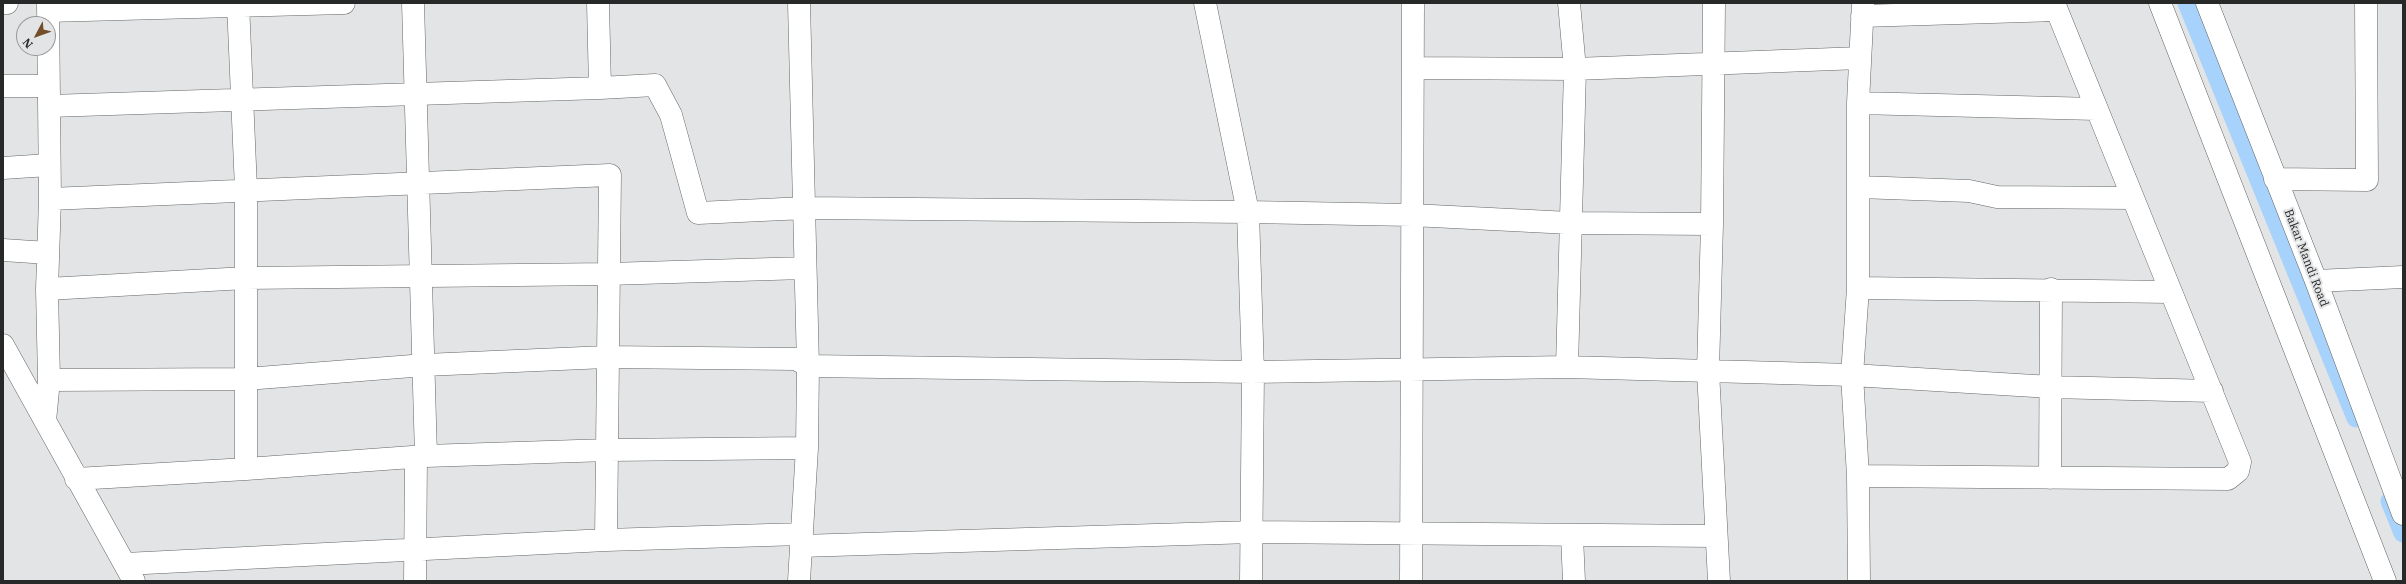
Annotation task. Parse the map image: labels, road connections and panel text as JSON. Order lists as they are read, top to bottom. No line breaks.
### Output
{"streets":{"street":["Bakar Mandi Road"]},"north":"bottom left"}
